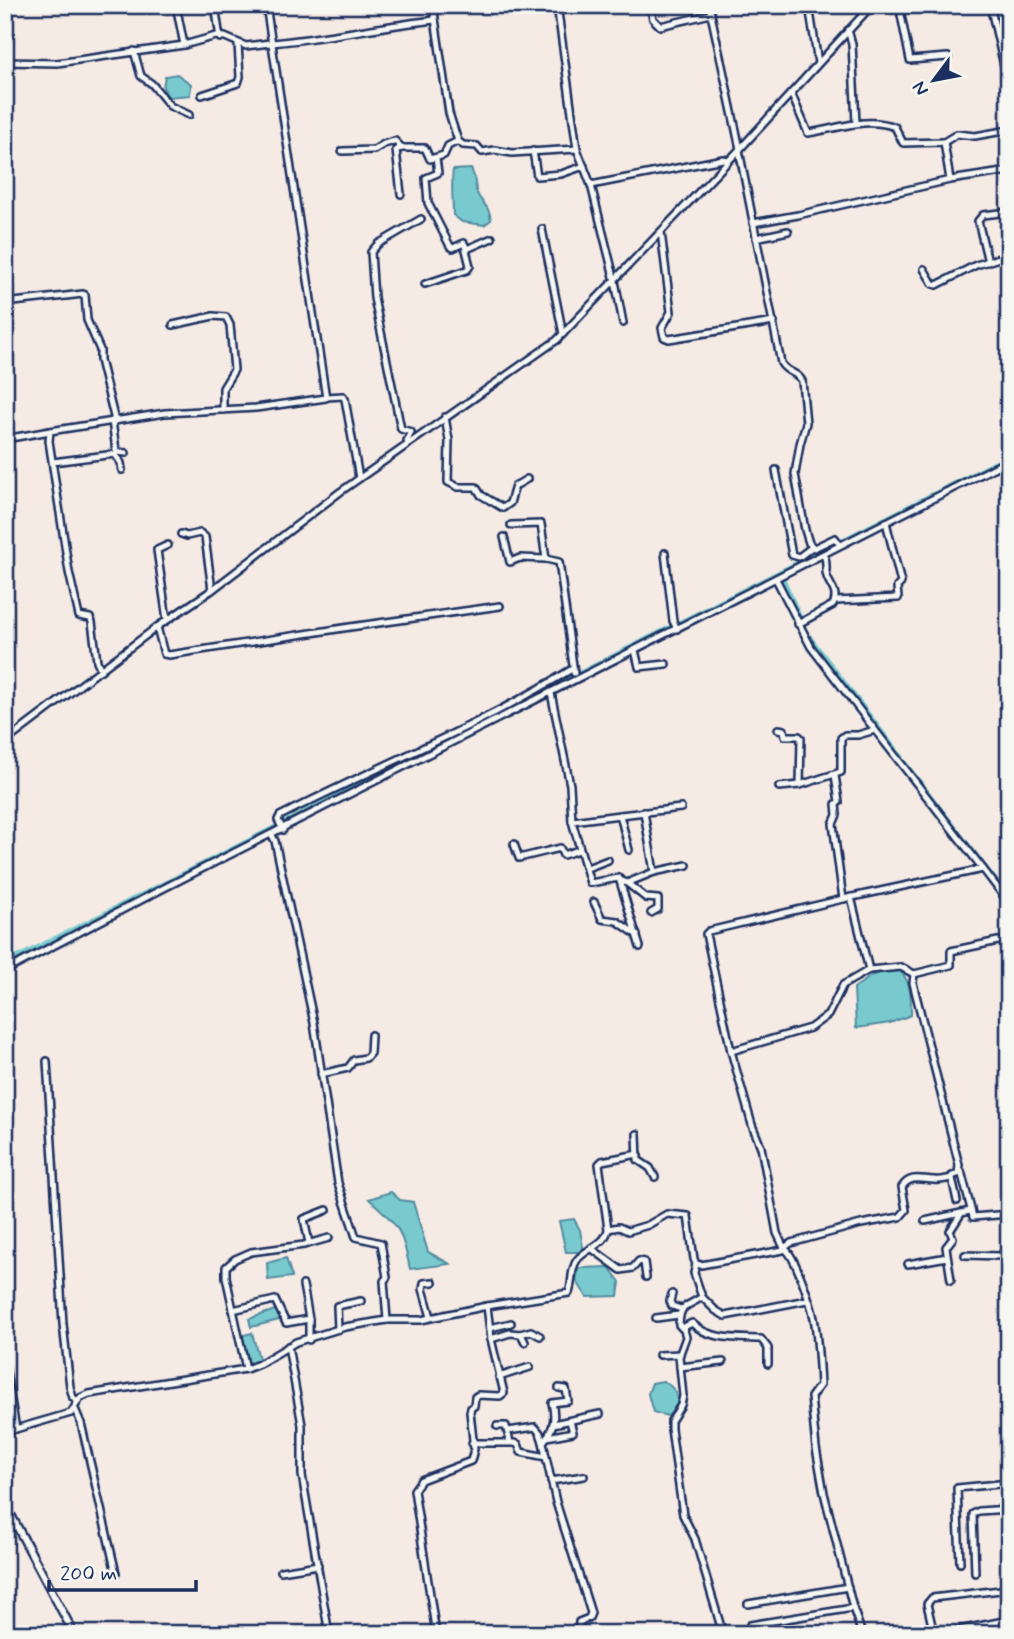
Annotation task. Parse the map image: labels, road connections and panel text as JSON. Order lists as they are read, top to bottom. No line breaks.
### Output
{"scale_bar":"200 m","north":"bottom left"}
